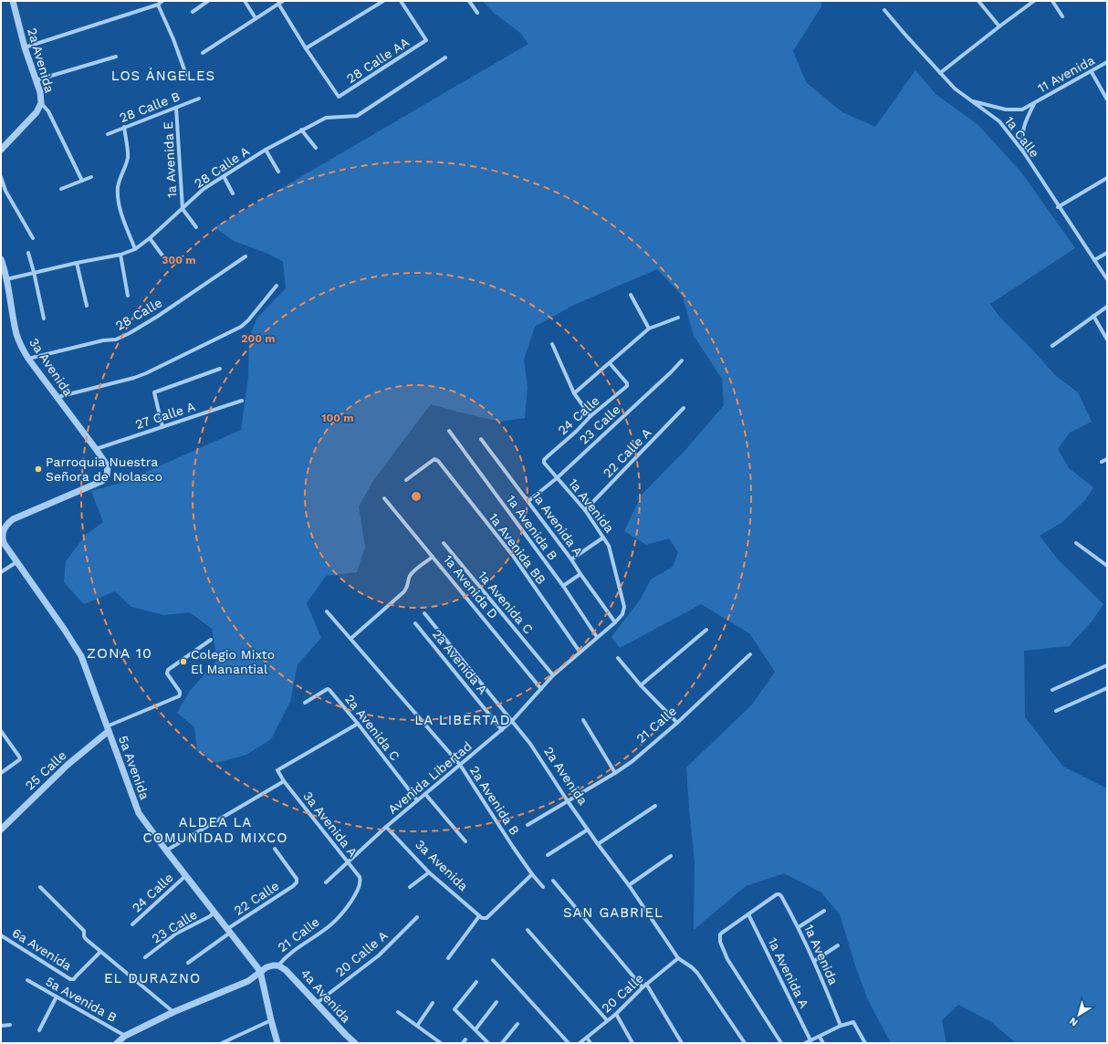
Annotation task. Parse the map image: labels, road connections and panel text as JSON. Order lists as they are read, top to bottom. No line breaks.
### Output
{"streets":{"street":["2a Avenida","28 Calle AA","11 Avenida","28 Calle B","1a Calle","1a Avenida E","28 Calle A","28 Calle","3a Avenida","27 Calle A","24 Calle","23 Calle","22 Calle A","1a Avenida","1a Avenida A","1a Avenida B","1a Avenida BB","1a Avenida D","1a Avenida C","2a Avenida A","21 Calle","2a Avenida C","5a Avenida","25 Calle","Avenida Libertad","2a Avenida B","3a Avenida A","22 Calle","6a Avenida","20 Calle A","20 Calle","4a Avenida","5a Avenida B"]},"crossings":[["2a Avenida","21 Calle"],["2a Avenida","Avenida Libertad"],["2a Avenida","20 Calle"],["11 Avenida","1a Calle"],["28 Calle B","1a Avenida E"],["1a Avenida E","28 Calle A"],["28 Calle A","3a Avenida"],["28 Calle","3a Avenida"],["3a Avenida","27 Calle A"],["3a Avenida","5a Avenida"],["3a Avenida","Avenida Libertad"],["3a Avenida","2a Avenida B"],["24 Calle","1a Avenida"],["24 Calle","5a Avenida"],["23 Calle","1a Avenida"],["23 Calle","1a Avenida A"],["23 Calle","5a Avenida"],["22 Calle A","1a Avenida"],["1a Avenida","1a Avenida A"],["1a Avenida","Avenida Libertad"],["1a Avenida A","Avenida Libertad"],["1a Avenida B","Avenida Libertad"],["1a Avenida BB","Avenida Libertad"],["1a Avenida D","Avenida Libertad"],["1a Avenida C","Avenida Libertad"],["2a Avenida A","Avenida Libertad"],["21 Calle","5a Avenida"],["21 Calle","3a Avenida A"],["21 Calle","4a Avenida"],["21 Calle","5a Avenida B"],["2a Avenida C","Avenida Libertad"],["5a Avenida","25 Calle"],["5a Avenida","22 Calle"],["Avenida Libertad","2a Avenida B"],["Avenida Libertad","3a Avenida A"],["20 Calle A","4a Avenida"]],"districts":["LOS ÁNGELES","ZONA 10","LA LIBERTAD","ALDEA LA COMUNIDAD MIXCO","SAN GABRIEL","EL DURAZNO"],"places":["Parroquia Nuestra Señora de Nolasco","Colegio Mixto El Manantial"],"north":"bottom left","rings":["300 m","200 m","100 m"]}
